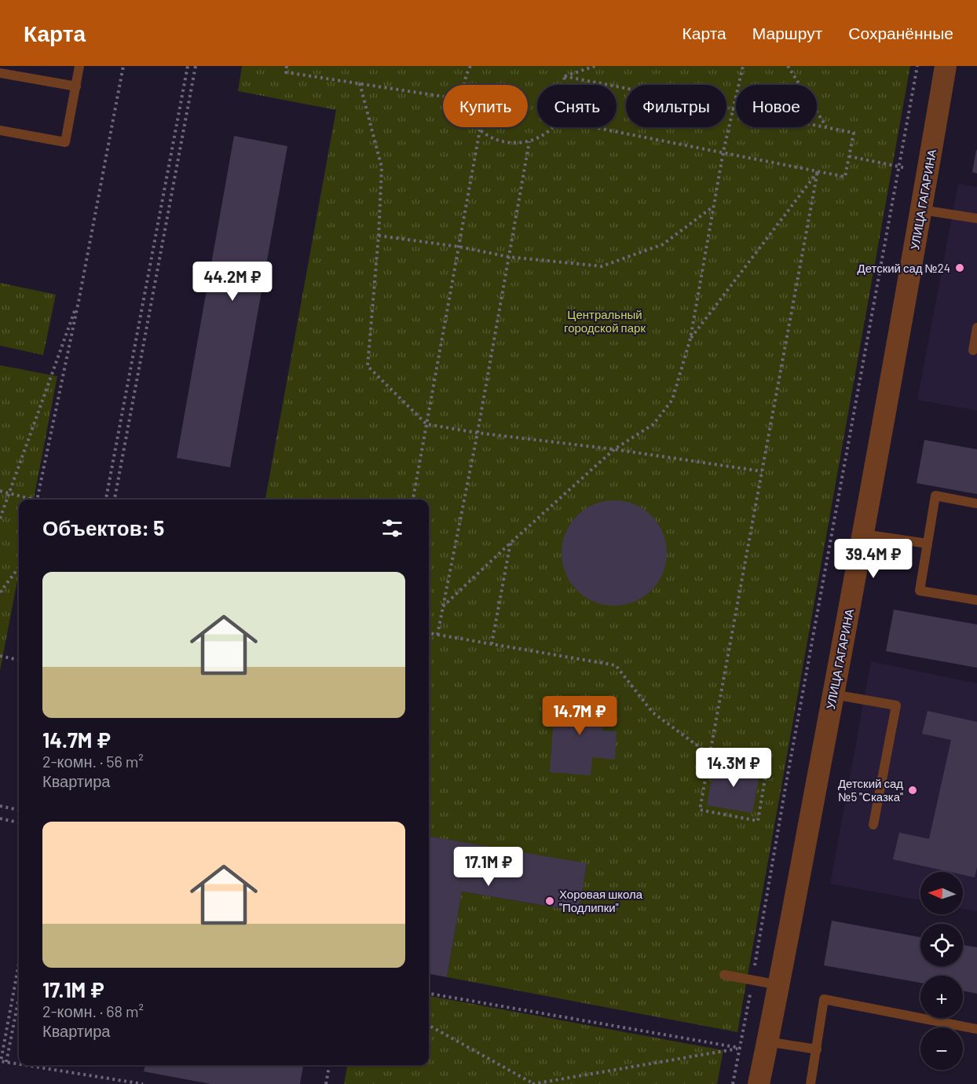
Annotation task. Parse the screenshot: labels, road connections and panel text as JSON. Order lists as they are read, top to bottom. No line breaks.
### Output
{"streets":{"street":["УЛИЦА ГАГАРИНА"]},"parks":["Центральный городской парк"],"places":["Детский сад №24","Детский сад №5 \"Сказка\"","Хоровая школа \"Подлипки\""],"north":"left","page":{"header":"Карта","nav":["Карта","Маршрут","Сохранённые"],"chip":["Купить","Снять","Фильтры","Новое"],"price":["44.2M ₽","39.4M ₽","14.7M ₽","14.3M ₽","17.1M ₽"],"heading":"Объектов: 5","list":[{"name":"14.7M ₽","note":"2-комн. · 56 m² · Квартира"},{"name":"17.1M ₽","note":"2-комн. · 68 m² · Квартира"}],"map_buttons":["+","−"]}}
